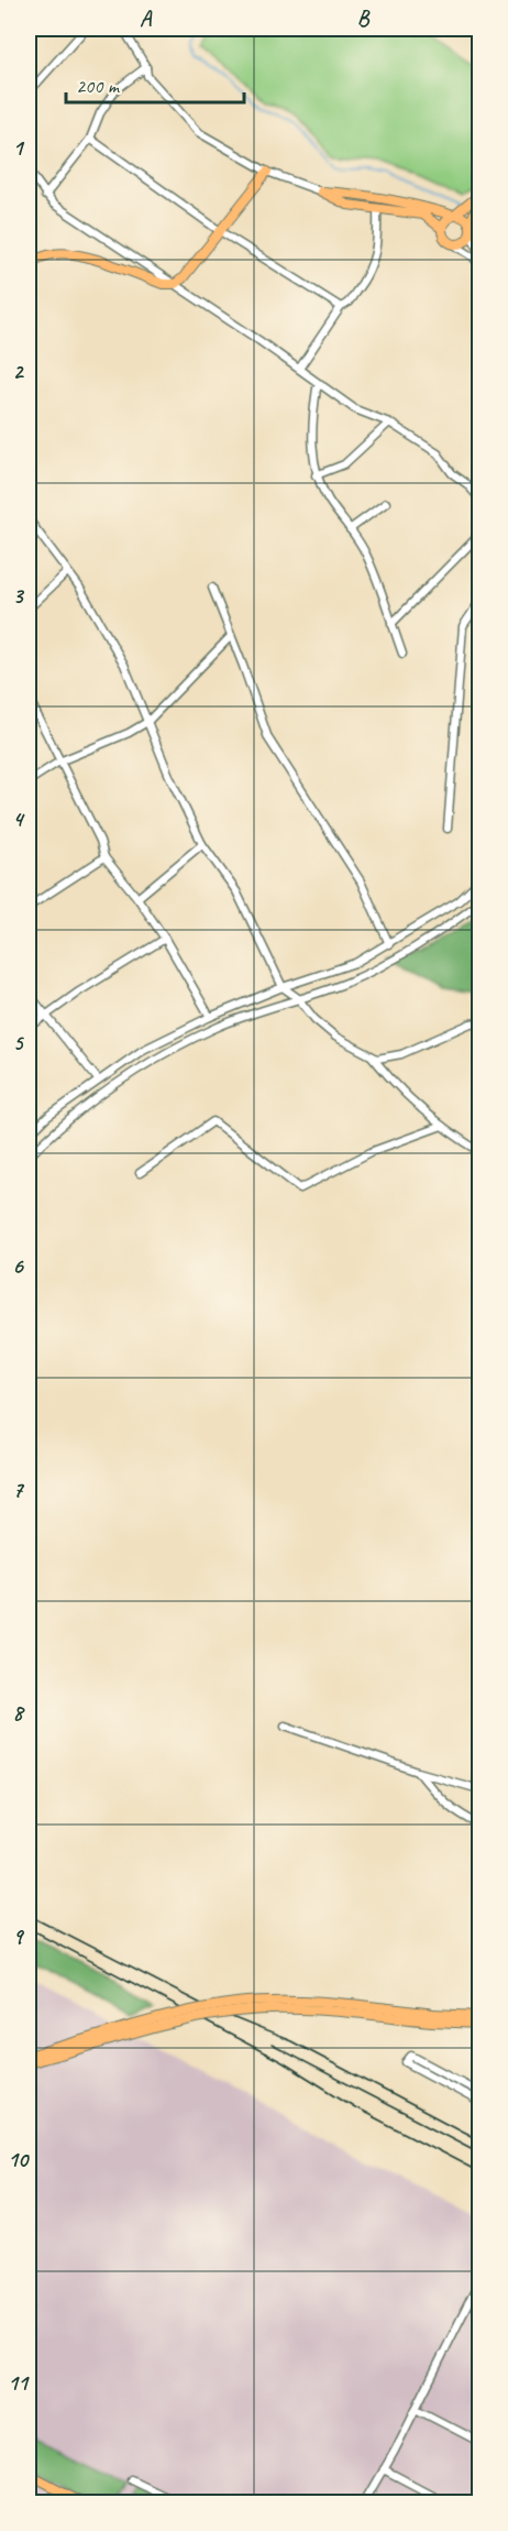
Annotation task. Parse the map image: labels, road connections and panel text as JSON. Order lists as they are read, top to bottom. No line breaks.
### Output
{"scale_bar":"200 m","grid":{"columns":["A","B"],"rows":["1","2","3","4","5","6","7","8","9","10","11"]}}
